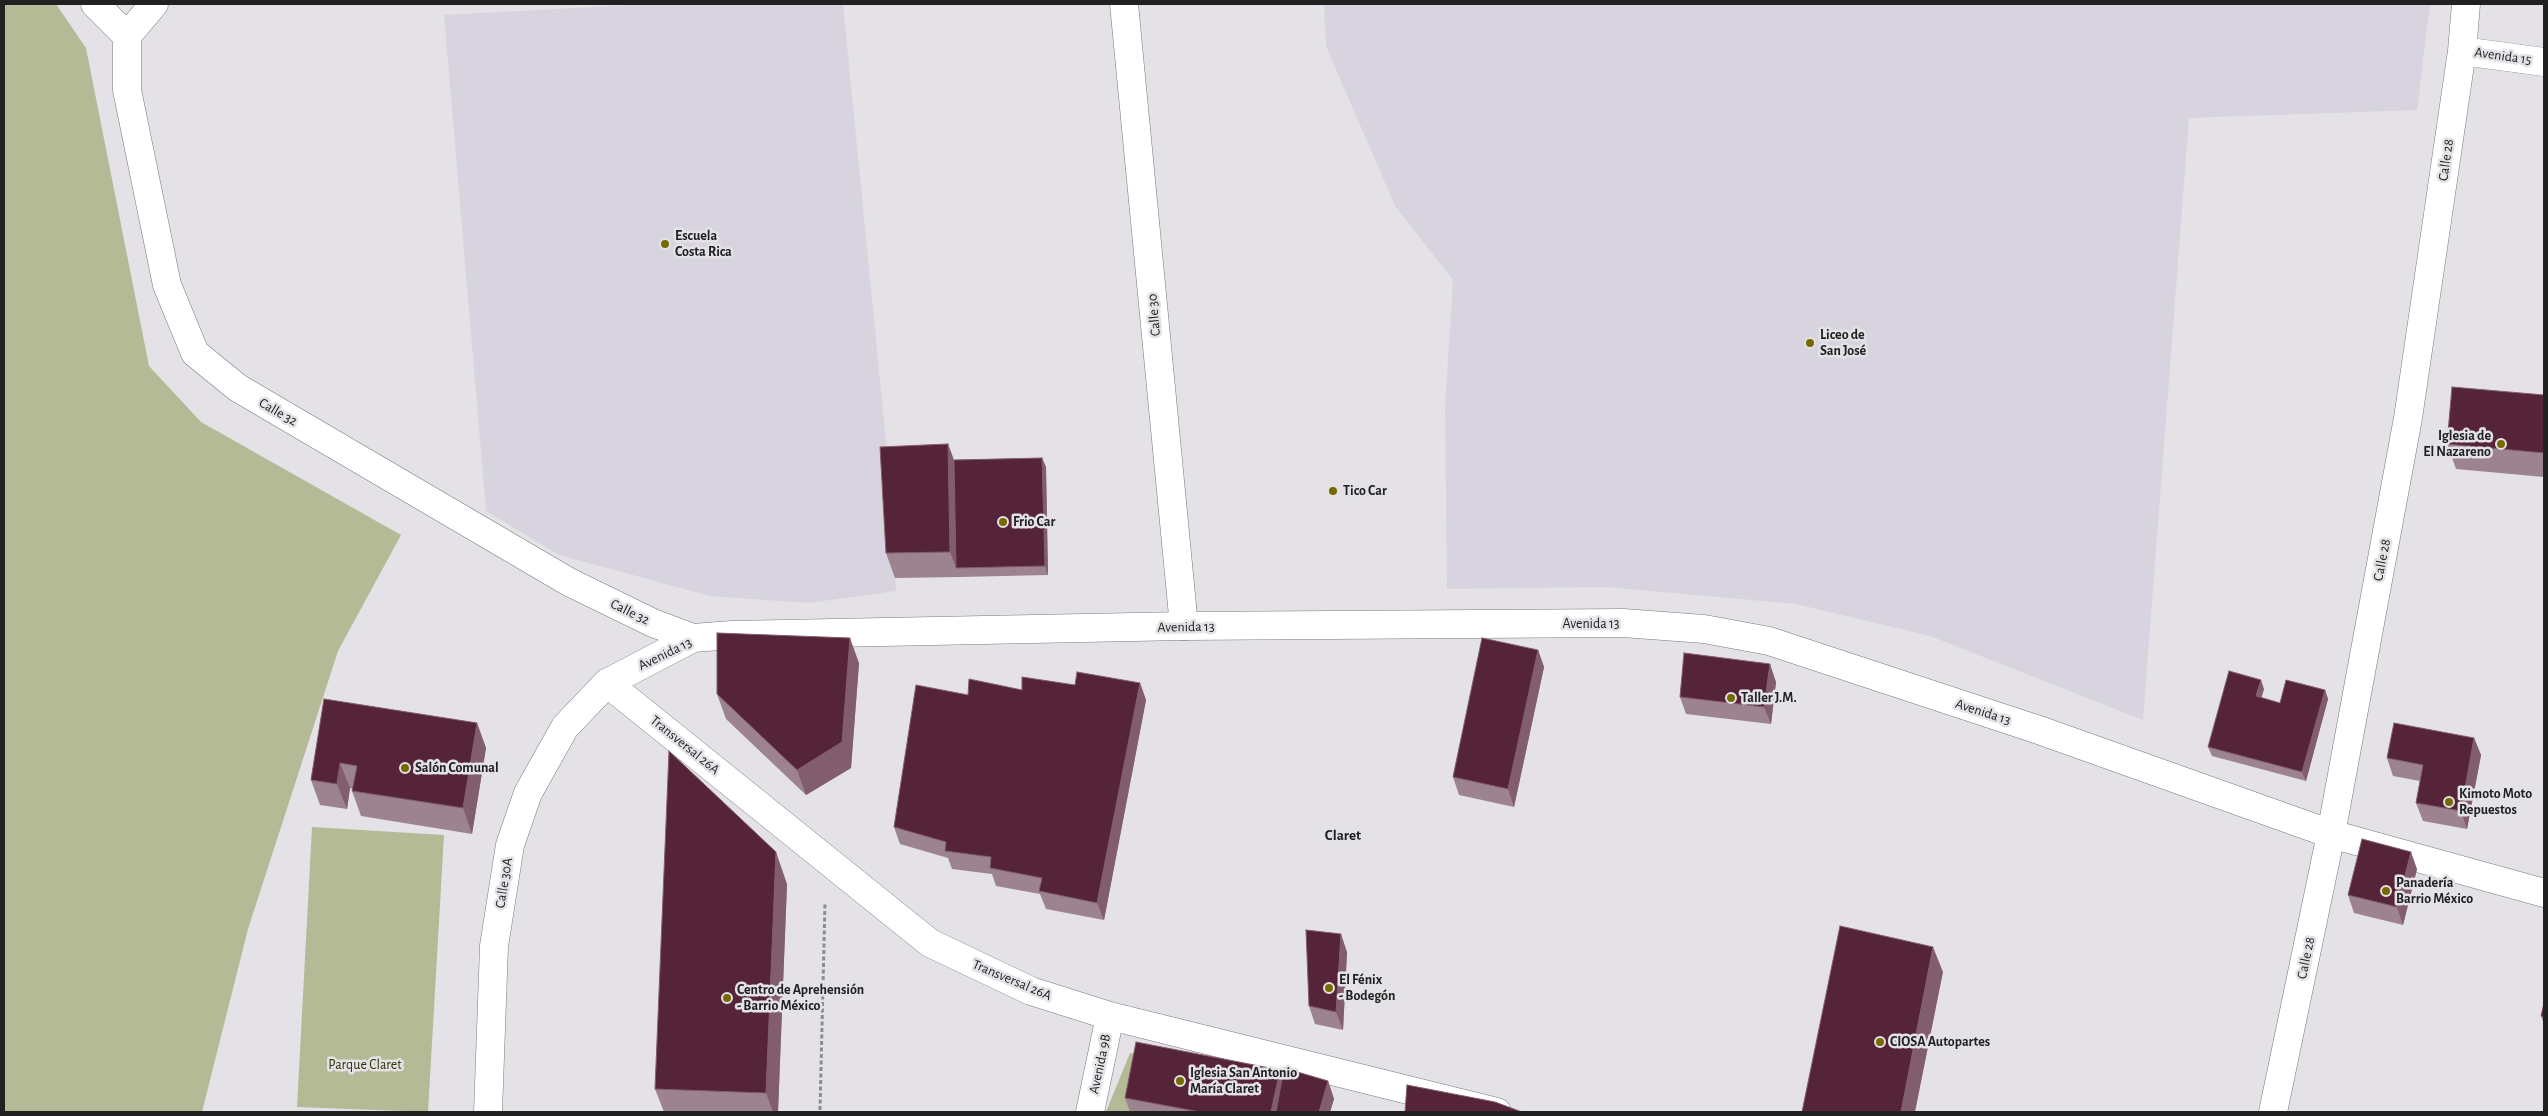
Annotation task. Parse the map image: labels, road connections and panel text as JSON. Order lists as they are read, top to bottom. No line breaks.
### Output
{"streets":{"street":["Avenida 15","Calle 28","Calle 30","Calle 32","Avenida 13","Transversal 26A","Calle 30A","Avenida 9B"]},"crossings":[["Avenida 15","Calle 28"],["Calle 28","Avenida 13"],["Calle 30","Avenida 13"],["Calle 32","Avenida 13"],["Avenida 13","Transversal 26A"],["Avenida 13","Calle 30A"],["Transversal 26A","Calle 30A"],["Transversal 26A","Avenida 9B"]],"districts":["Claret"],"parks":["Parque Claret"],"places":["Escuela Costa Rica","Liceo de San José","Iglesia de El Nazareno","Tico Car","Frio Car","Taller J.M.","Salón Comunal","Kimoto Moto Repuestos","Panadería Barrio México","El Fénix - Bodegón","Centro de Aprehensión - Barrio México","CIOSA Autopartes","Iglesia San Antonio María Claret"]}
